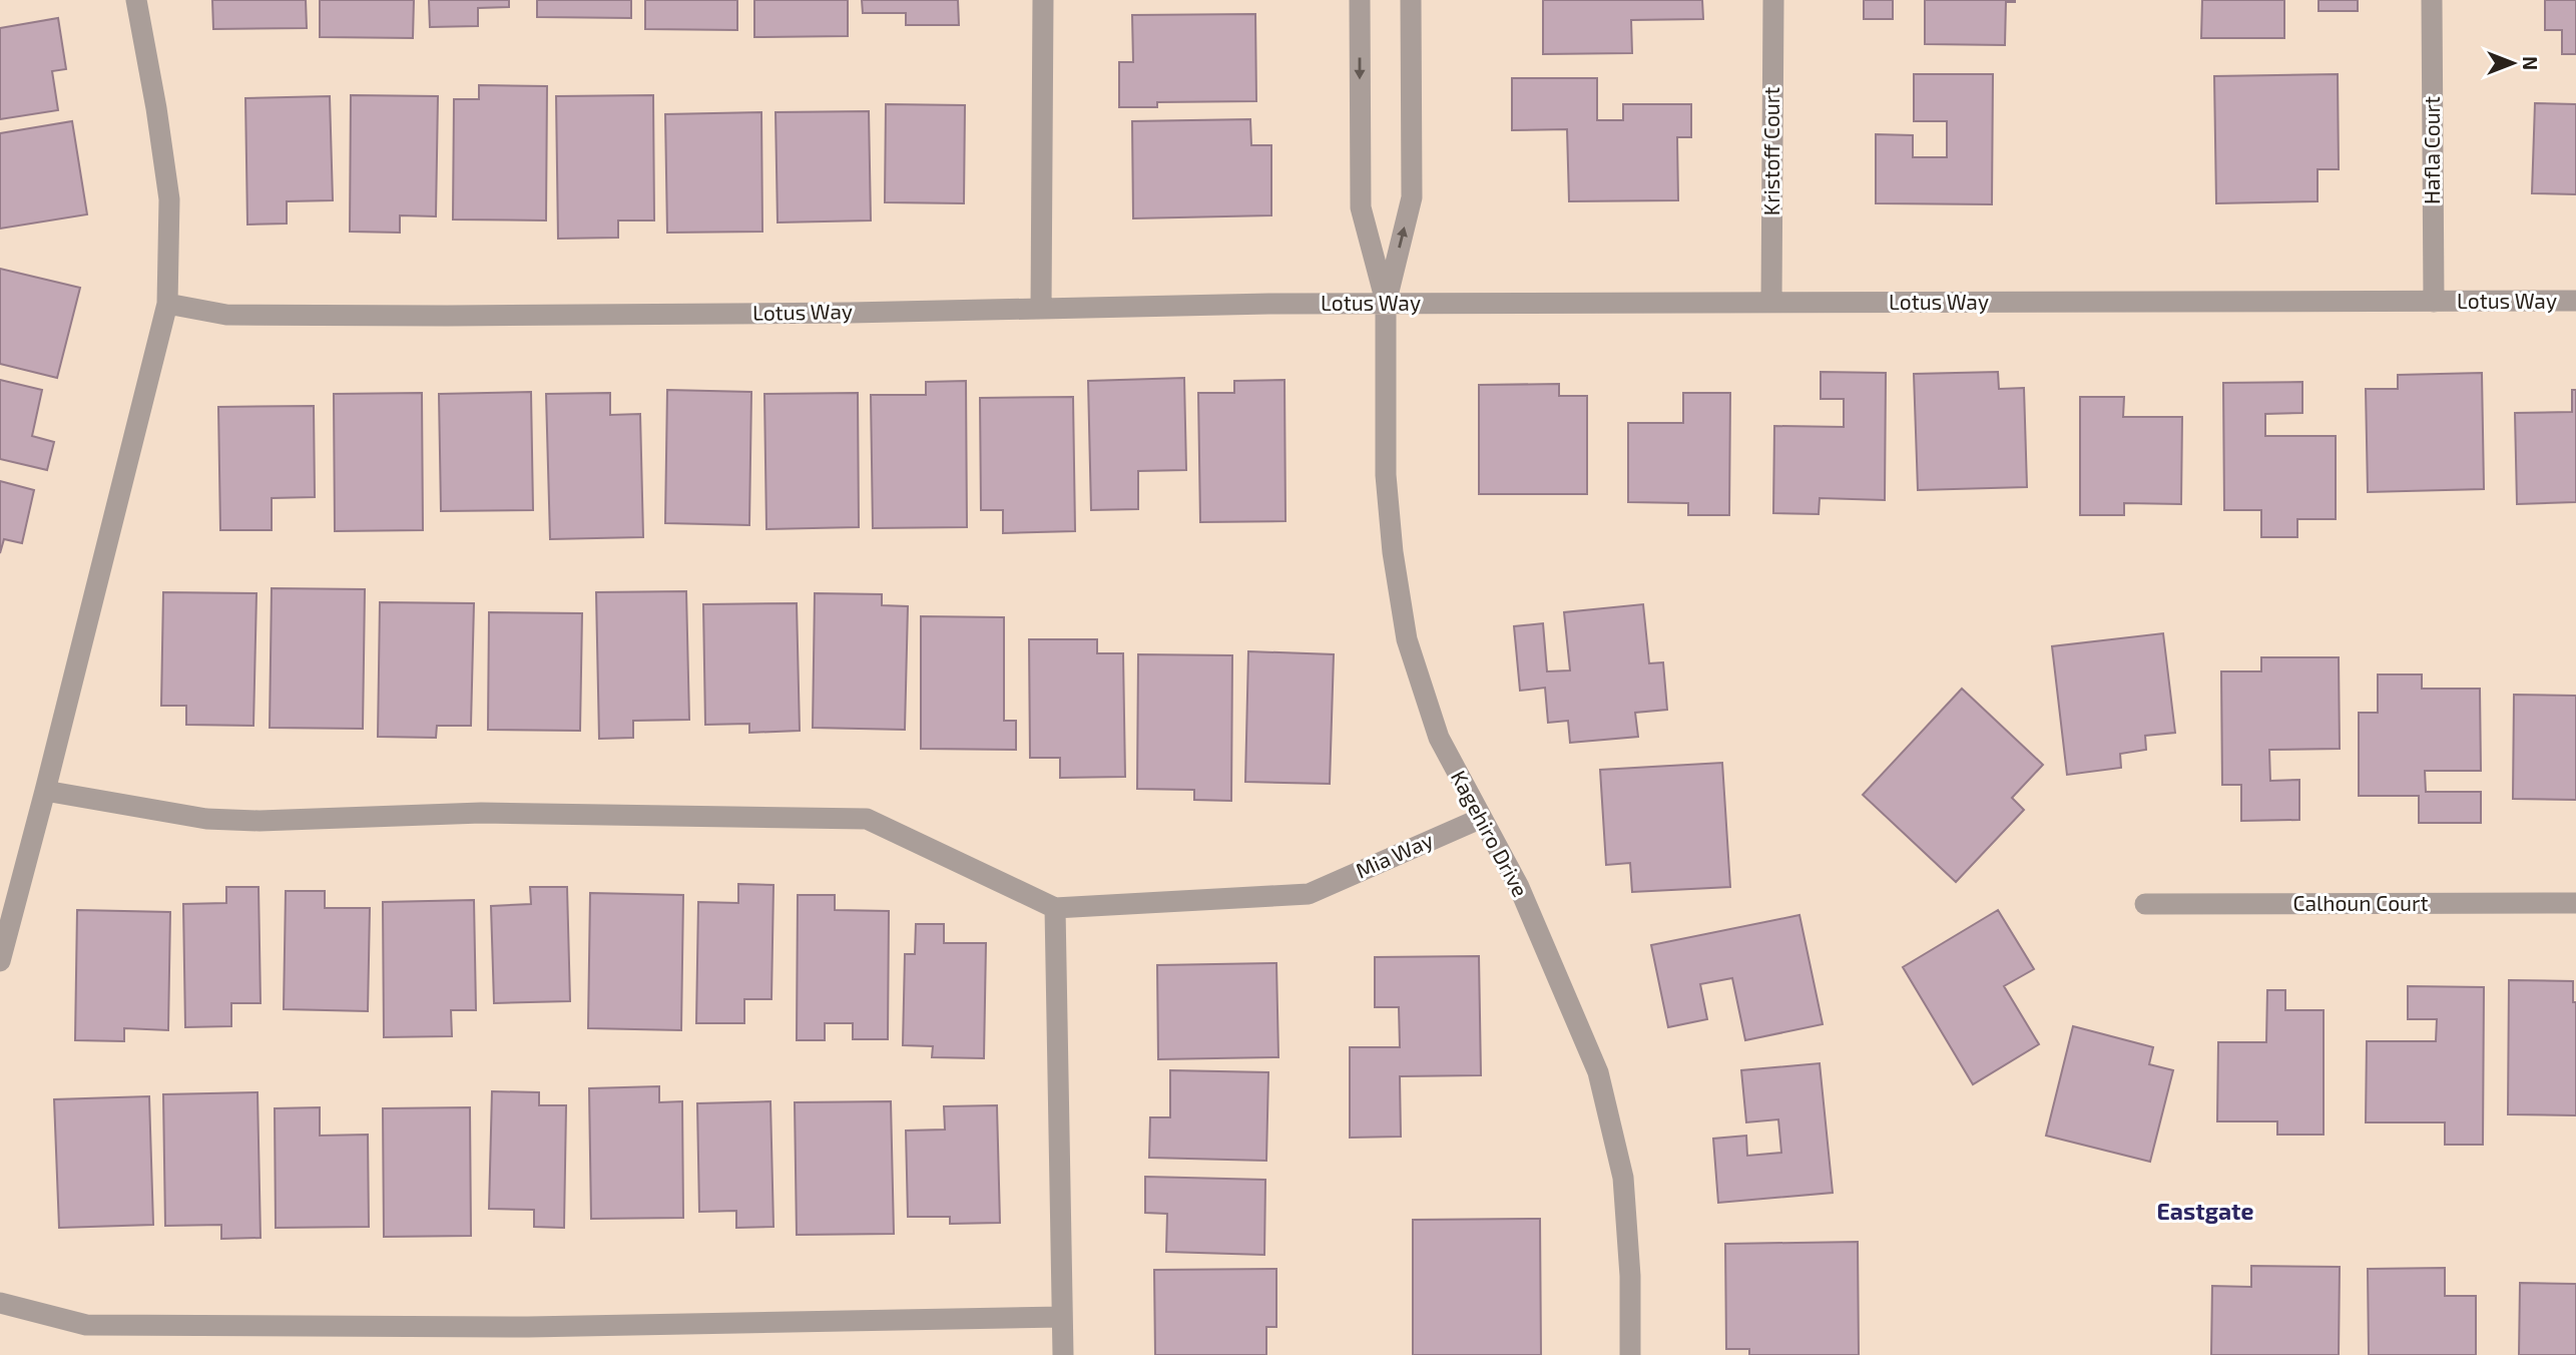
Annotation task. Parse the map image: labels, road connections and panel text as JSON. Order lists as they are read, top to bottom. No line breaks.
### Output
{"streets":{"street":["Hafla Court","Kristoff Court","Lotus Way","Kagehiro Drive","Mia Way","Calhoun Court"]},"crossings":[["Hafla Court","Lotus Way"],["Kristoff Court","Lotus Way"],["Lotus Way","Kagehiro Drive"],["Kagehiro Drive","Mia Way"]],"districts":["Eastgate"],"north":"right"}
